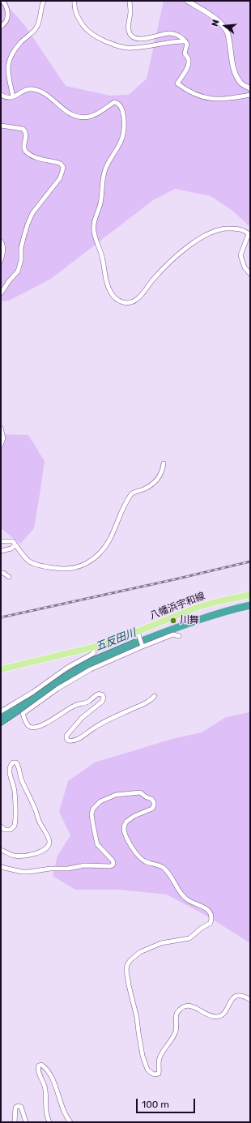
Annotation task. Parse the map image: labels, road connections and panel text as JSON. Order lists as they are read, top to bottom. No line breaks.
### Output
{"streets":{"main road":["八幡浜宇和線"]},"water":["五反田川"],"places":["川舞"],"scale_bar":"100 m","north":"left"}
